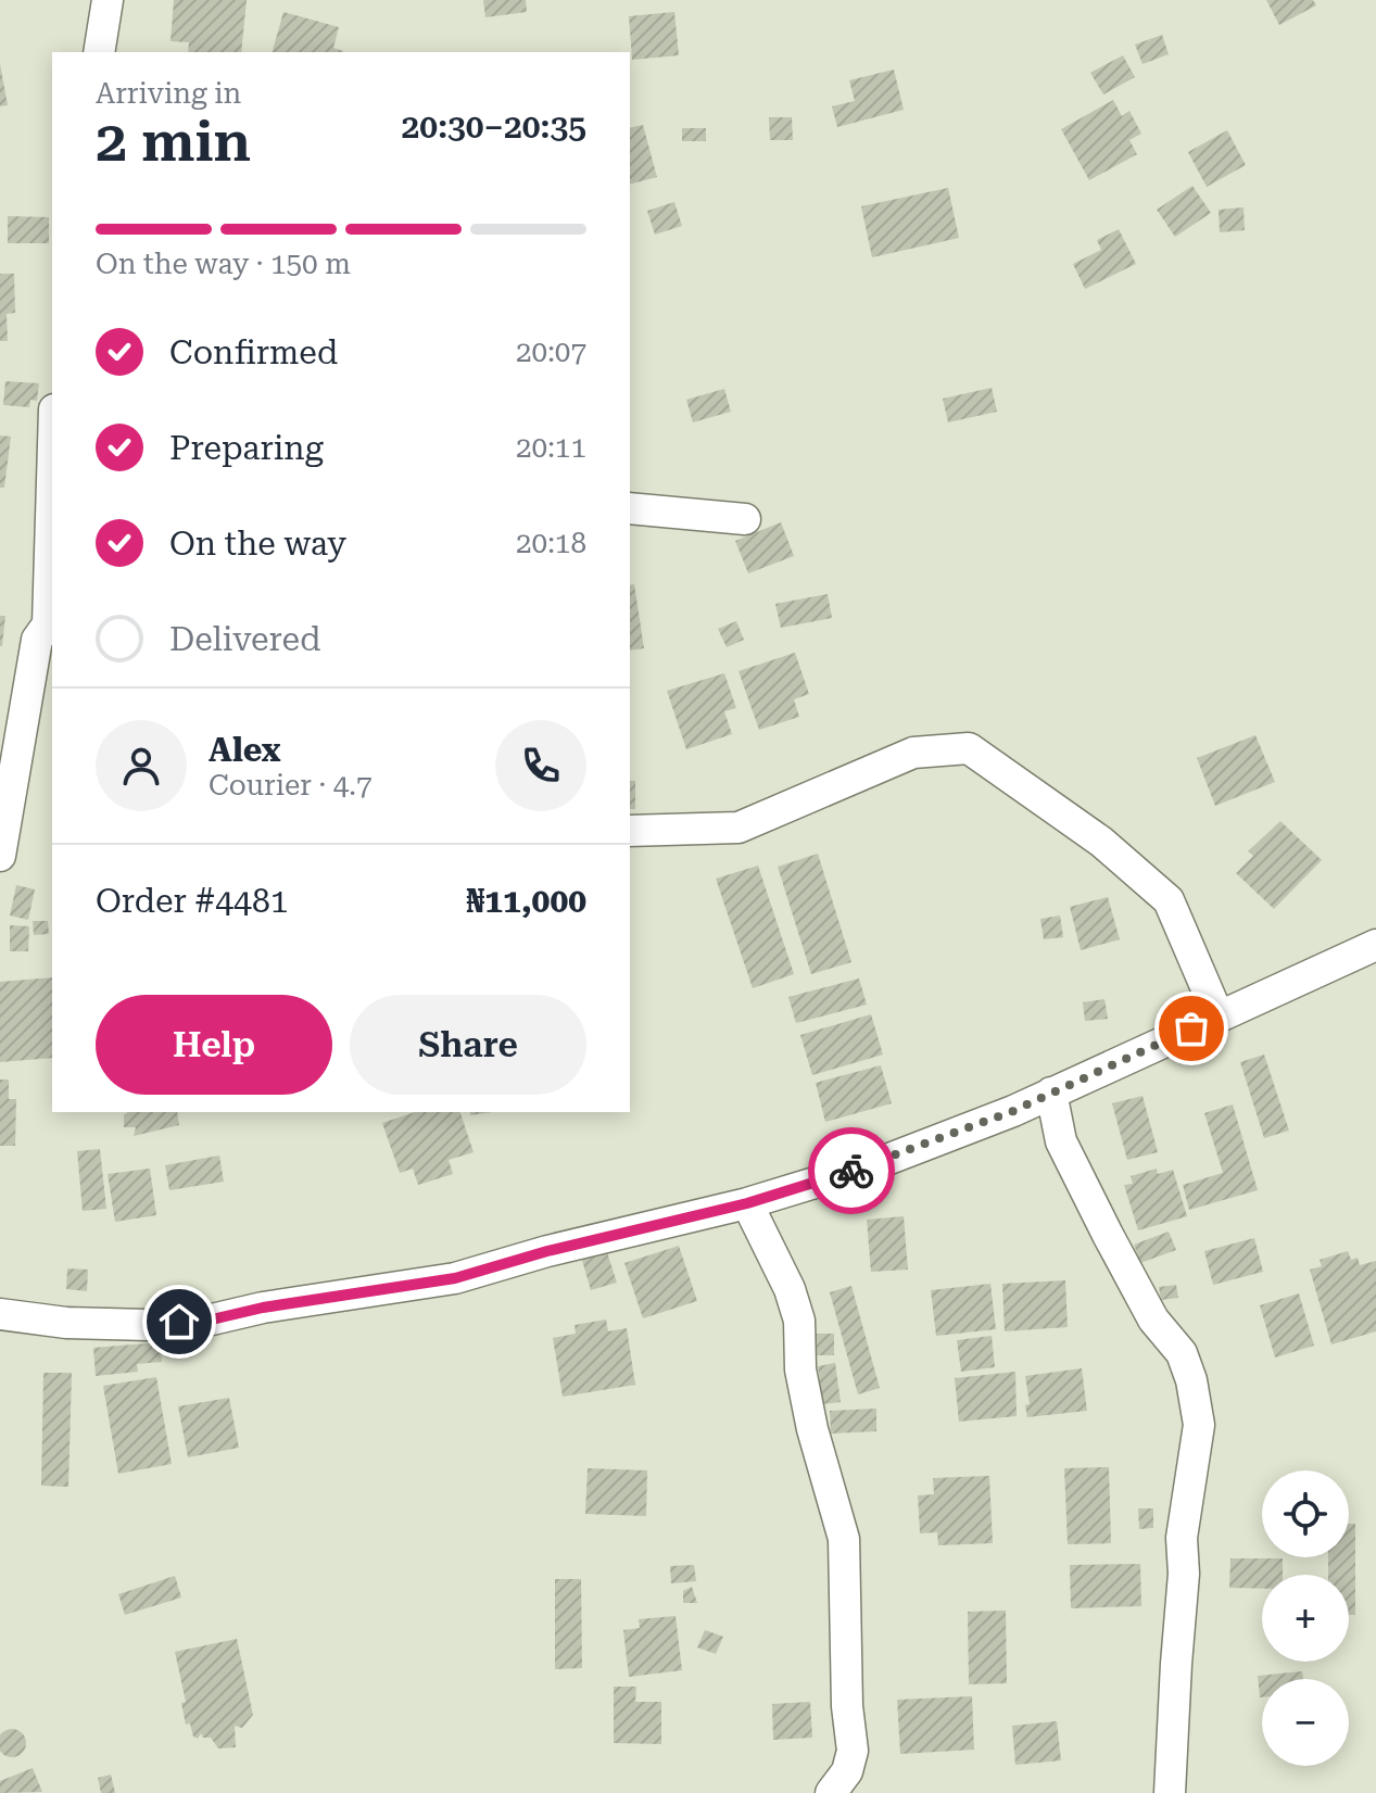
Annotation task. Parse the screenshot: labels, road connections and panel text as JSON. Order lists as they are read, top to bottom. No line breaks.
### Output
{"page":{"heading":["2 min","Arriving in","20:30–20:35"],"panel":["Alex","Courier · 4.7","Order #4481","₦11,000"],"bar":"On the way · 150 m","list":[["Confirmed","20:07"],["Preparing","20:11"],["On the way","20:18"],"Delivered"],"buttons":["Help","Share"],"map_buttons":["+","−"]}}
